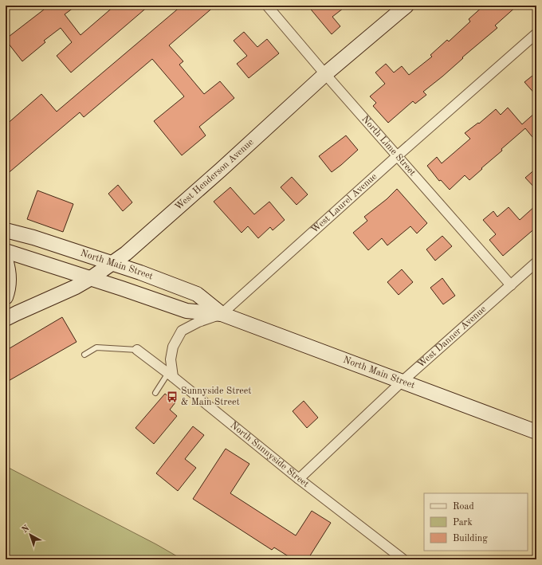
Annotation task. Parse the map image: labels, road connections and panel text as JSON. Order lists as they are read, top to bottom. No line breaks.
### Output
{"streets":{"main road":["West Henderson Avenue","North Main Street"],"street":["North Lime Street","West Laurel Avenue","West Danner Avenue","North Sunnyside Street"]},"crossings":[["North Lime Street","West Henderson Avenue"],["North Lime Street","West Laurel Avenue"],["North Lime Street","West Danner Avenue"],["West Henderson Avenue","North Main Street"],["West Laurel Avenue","North Main Street"],["West Laurel Avenue","North Sunnyside Street"],["North Main Street","West Danner Avenue"],["West Danner Avenue","North Sunnyside Street"]],"places":{"bus stop":["Sunnyside Street & Main Street"]},"legend":["Road","Park","Building"],"north":"top left"}
